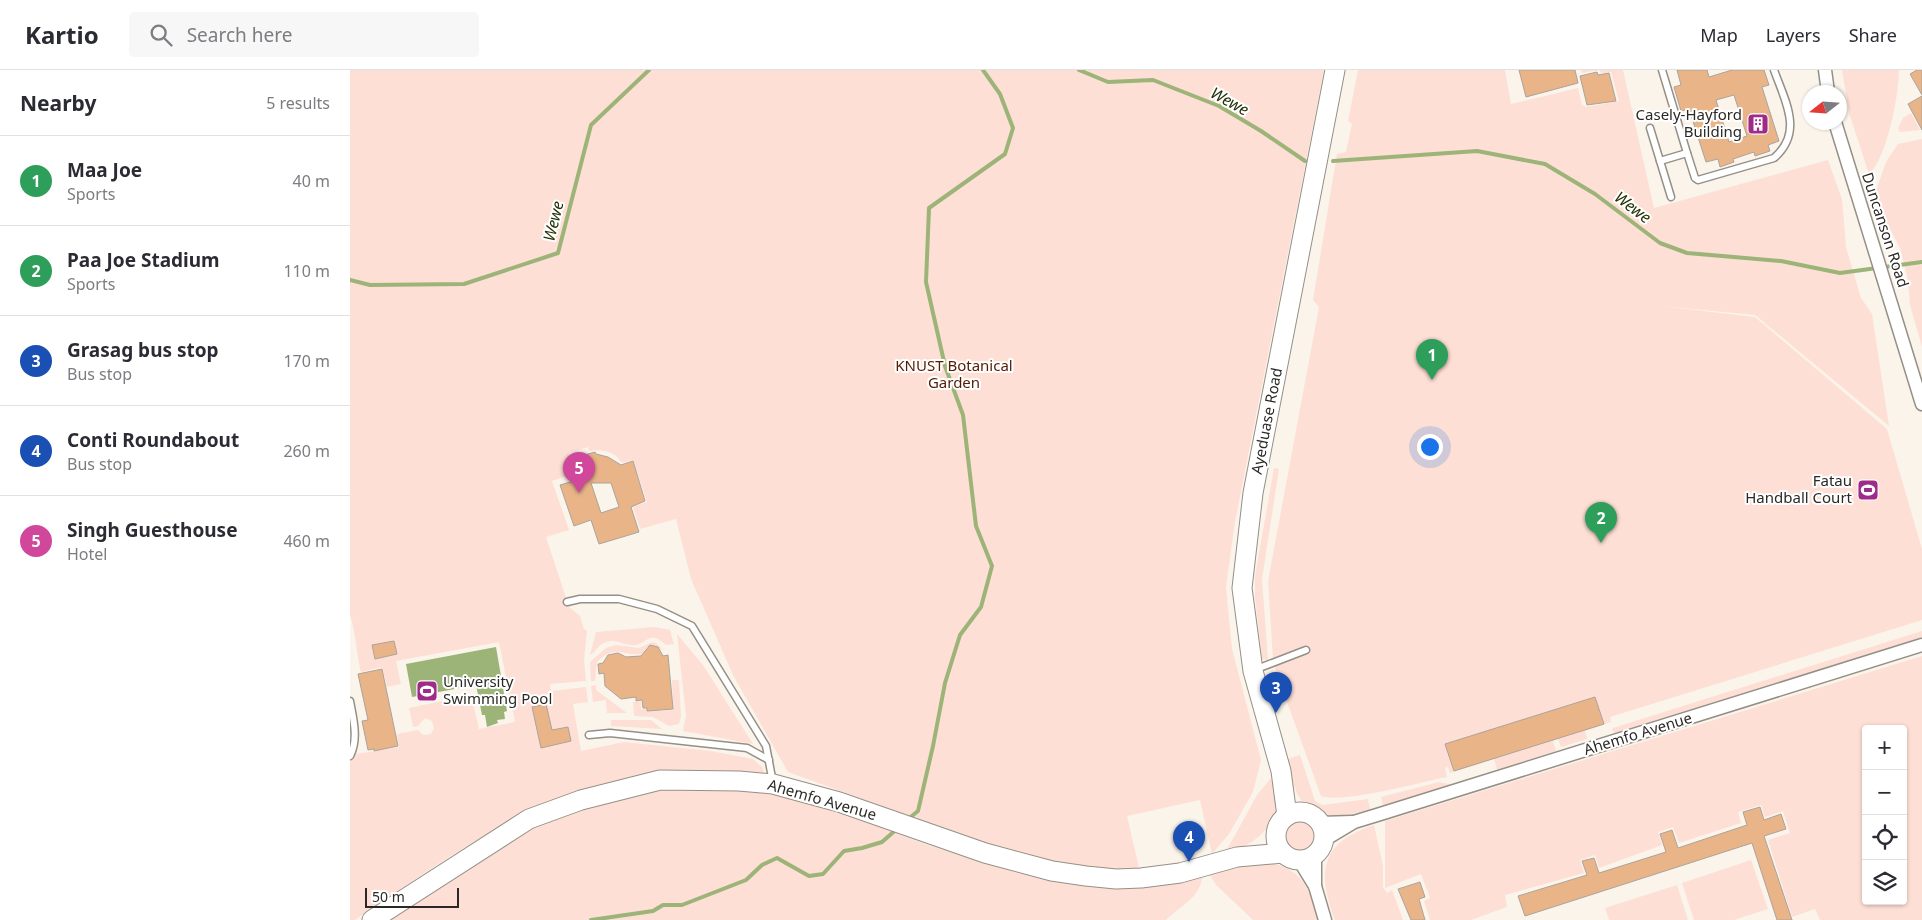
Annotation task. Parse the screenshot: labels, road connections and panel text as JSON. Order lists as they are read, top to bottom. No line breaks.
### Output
{"streets":{"street":["Duncanson Road","Ayeduase Road","Ahemfo Avenue"]},"crossings":[["Ayeduase Road","Ahemfo Avenue"]],"water":["Wewe"],"parks":["KNUST Botanical Garden"],"places":{"building":["Casely-Hayford Building"],"sports":["Fatau Handball Court","University Swimming Pool"]},"scale_bar":"50 m","north":"left","page":{"header":"Kartio","search":"Search here","nav":["Map","Layers","Share"],"heading":["Nearby","5 results"],"list":[{"mark":"1","name":"Maa Joe","note":"Sports","value":"40 m"},{"mark":"2","name":"Paa Joe Stadium","note":"Sports","value":"110 m"},{"mark":"3","name":"Grasag bus stop","note":"Bus stop","value":"170 m"},{"mark":"4","name":"Conti Roundabout","note":"Bus stop","value":"260 m"},{"mark":"5","name":"Singh Guesthouse","note":"Hotel","value":"460 m"}],"pins":["1","5","2","3","4"],"map_buttons":["+","−"],"scale":"50 m"}}
